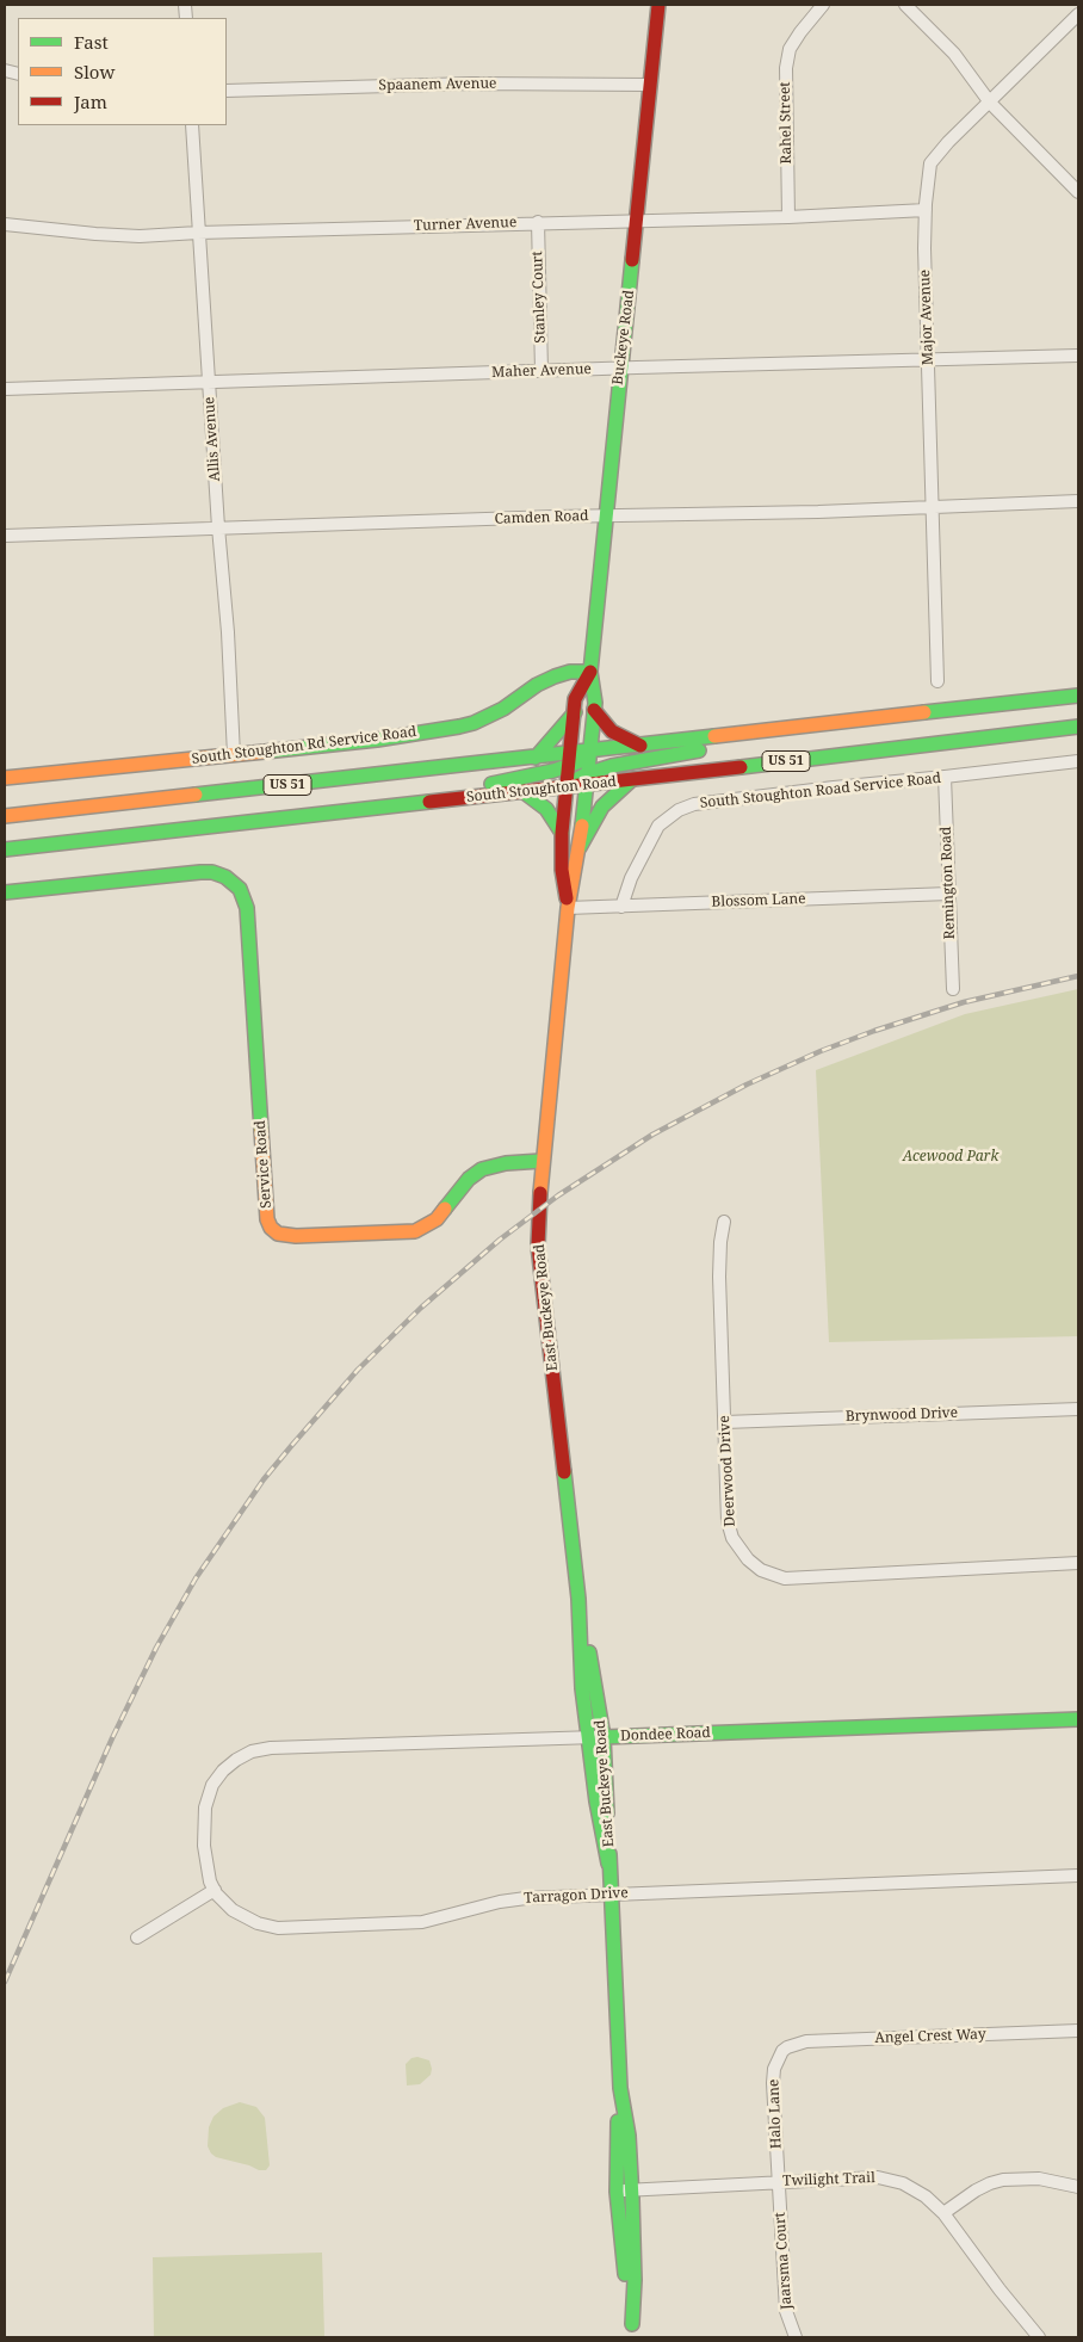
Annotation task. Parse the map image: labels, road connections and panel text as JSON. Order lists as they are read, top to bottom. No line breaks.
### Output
{"streets":{"main road":["Buckeye Road","South Stoughton Rd Service Road","US 51","South Stoughton Road","Service Road","East Buckeye Road","Dondee Road"],"street":["Spaanem Avenue","Rahel Street","Turner Avenue","Stanley Court","Major Avenue","Maher Avenue","Allis Avenue","Camden Road","South Stoughton Road Service Road","Remington Road","Blossom Lane","Brynwood Drive","Deerwood Drive","Tarragon Drive","Angel Crest Way","Halo Lane","Twilight Trail","Jaarsma Court"]},"crossings":[["Spaanem Avenue","Buckeye Road"],["Rahel Street","Turner Avenue"],["Turner Avenue","Stanley Court"],["Turner Avenue","Major Avenue"],["Turner Avenue","Buckeye Road"],["Turner Avenue","Allis Avenue"],["Stanley Court","Maher Avenue"],["Major Avenue","Maher Avenue"],["Major Avenue","Camden Road"],["Buckeye Road","Maher Avenue"],["Buckeye Road","Camden Road"],["Buckeye Road","South Stoughton Rd Service Road"],["Buckeye Road","US 51"],["Buckeye Road","East Buckeye Road"],["Maher Avenue","Allis Avenue"],["Allis Avenue","Camden Road"],["Allis Avenue","South Stoughton Rd Service Road"],["US 51","East Buckeye Road"],["South Stoughton Road","East Buckeye Road"],["South Stoughton Road Service Road","Remington Road"],["South Stoughton Road Service Road","Blossom Lane"],["Remington Road","Blossom Lane"],["Blossom Lane","East Buckeye Road"],["Service Road","East Buckeye Road"],["East Buckeye Road","Dondee Road"],["East Buckeye Road","Tarragon Drive"],["East Buckeye Road","Twilight Trail"],["Brynwood Drive","Deerwood Drive"],["Dondee Road","Tarragon Drive"],["Angel Crest Way","Halo Lane"],["Halo Lane","Twilight Trail"],["Halo Lane","Jaarsma Court"],["Twilight Trail","Jaarsma Court"]],"parks":["Acewood Park"],"legend":["Fast","Slow","Jam"]}
